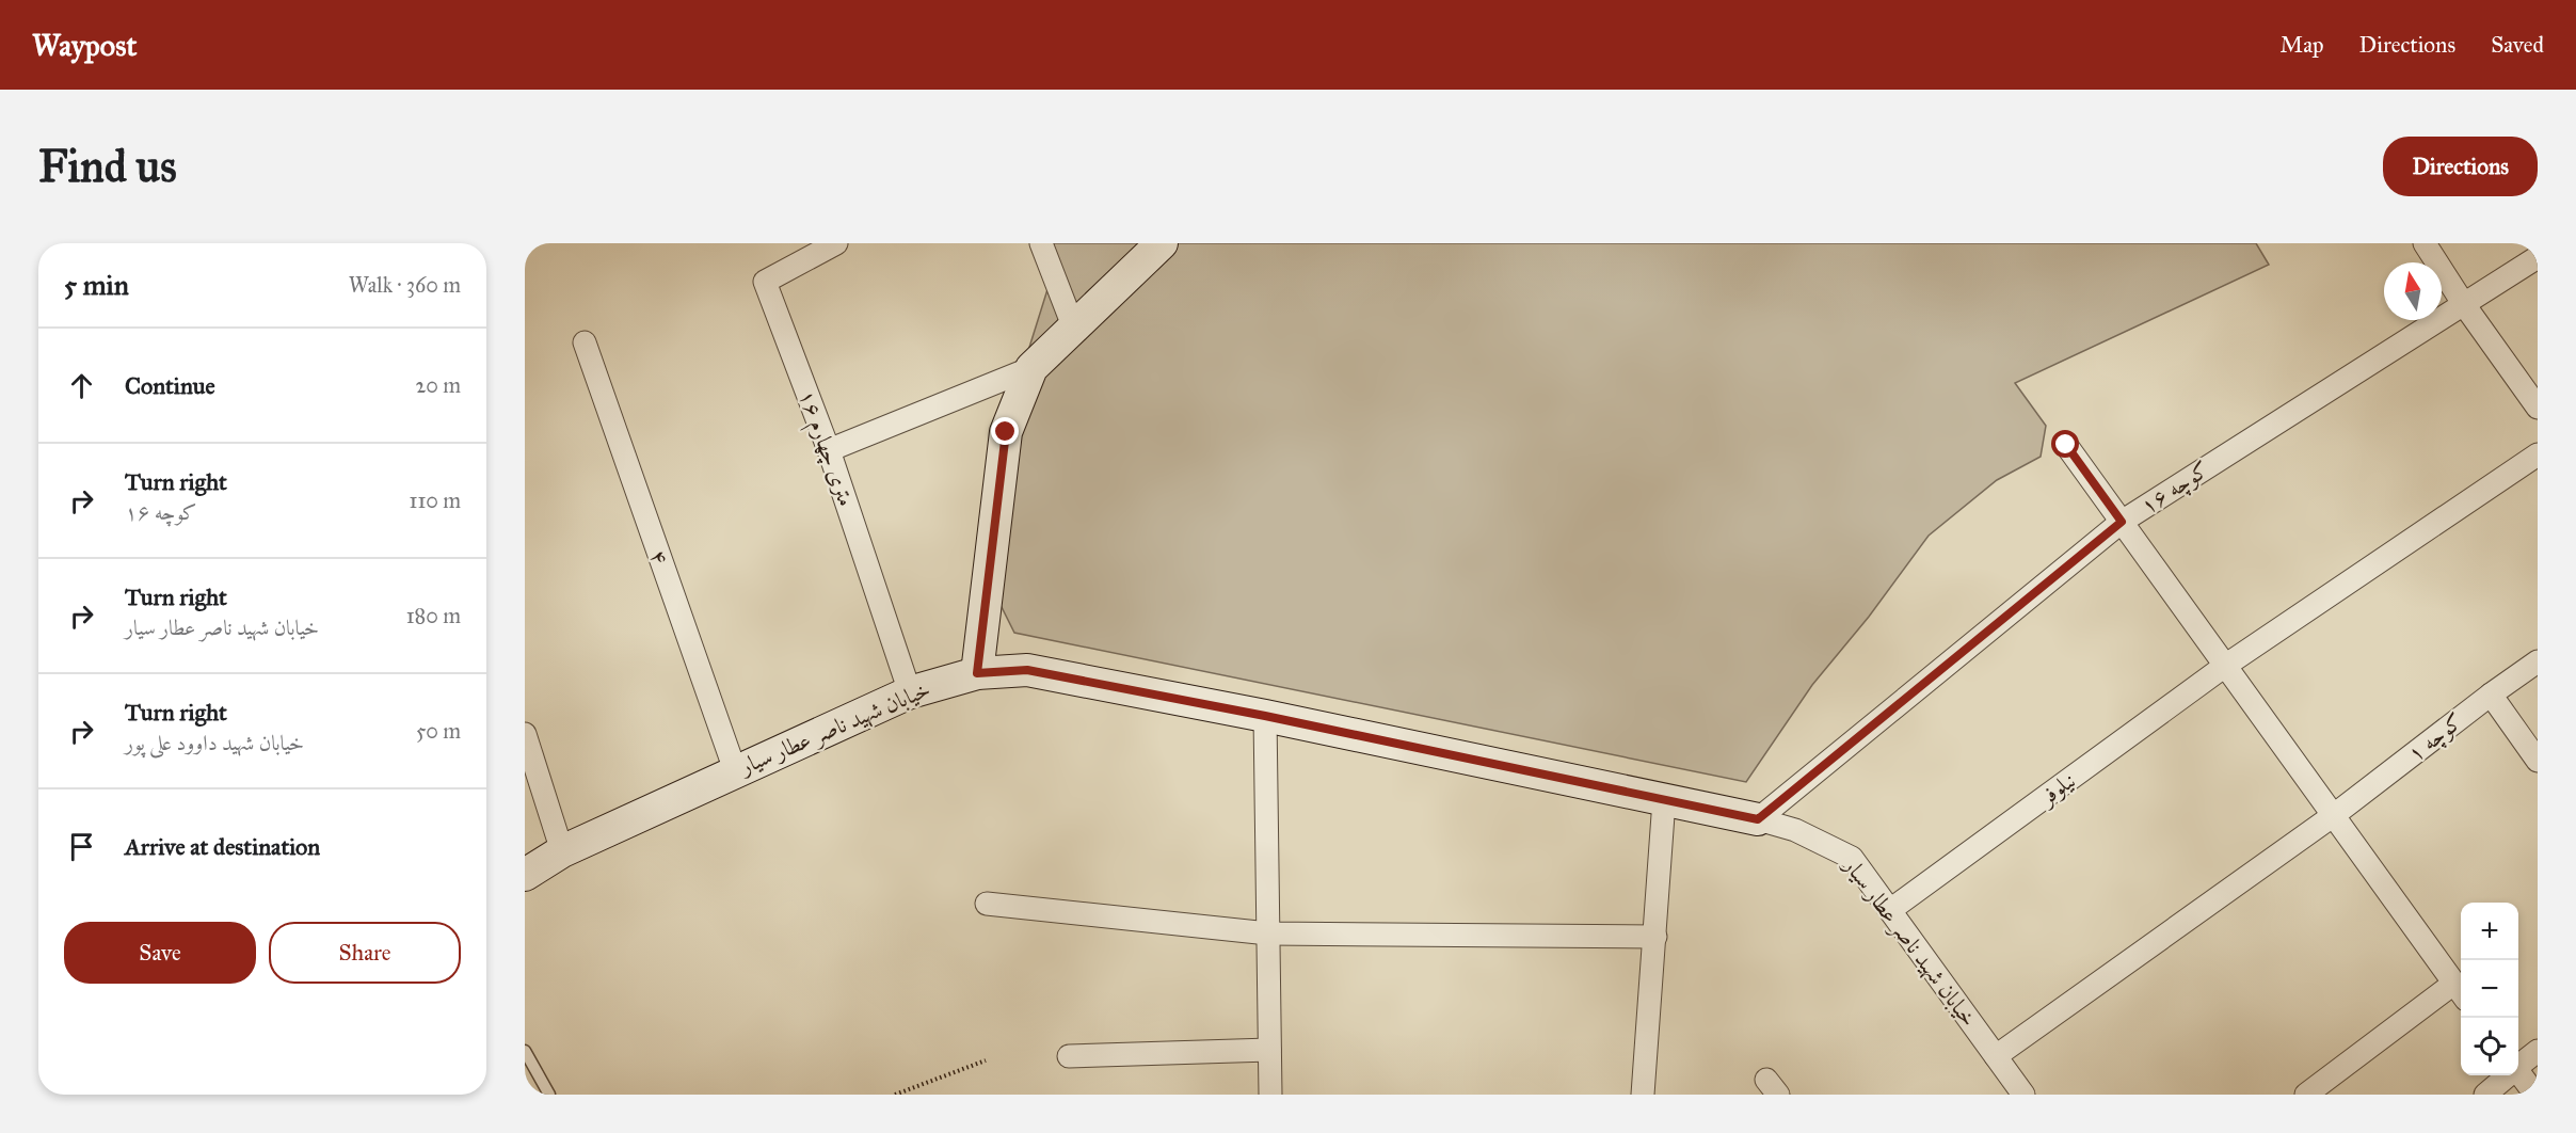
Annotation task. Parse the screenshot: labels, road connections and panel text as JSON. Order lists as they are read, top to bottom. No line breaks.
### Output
{"streets":{"street":["۱۶ متری چهارم","کوچه ۱۶","۴","خیابان شهید ناصر عطار سیار","کوچه ۱","نیلوفر"]},"crossings":[["۱۶ متری چهارم","خیابان شهید ناصر عطار سیار"],["کوچه ۱۶","خیابان شهید ناصر عطار سیار"],["۴","خیابان شهید ناصر عطار سیار"],["خیابان شهید ناصر عطار سیار","کوچه ۱"],["خیابان شهید ناصر عطار سیار","نیلوفر"]],"north":"top","page":{"header":"Waypost","nav":["Map","Directions","Saved"],"buttons":["Directions",["Save","Share"]],"title":"Find us","heading":["5 min","Walk · 360 m"],"list":[["Continue","20 m"],["Turn right","کوچه ۱۶","110 m"],["Turn right","خیابان شهید ناصر عطار سیار","180 m"],["Turn right","خیابان شهید داوود علی پور","50 m"],"Arrive at destination"],"map_buttons":["+","−"]}}
